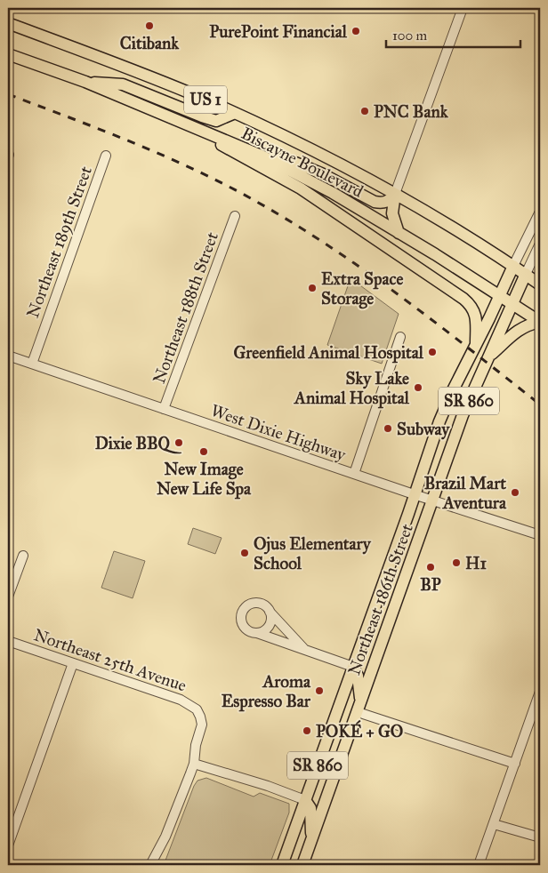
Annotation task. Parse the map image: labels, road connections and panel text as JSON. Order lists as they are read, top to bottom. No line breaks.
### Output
{"streets":{"main road":["US 1","Biscayne Boulevard","SR 860","Northeast 186th Street"],"street":["Northeast 189th Street","Northeast 188th Street","West Dixie Highway","Northeast 25th Avenue"]},"crossings":[["Biscayne Boulevard","Northeast 186th Street"],["Northeast 189th Street","West Dixie Highway"],["Northeast 188th Street","West Dixie Highway"],["West Dixie Highway","Northeast 186th Street"]],"places":["Citibank","PurePoint Financial","PNC Bank","Extra Space Storage","Greenfield Animal Hospital","Sky Lake Animal Hospital","Subway","Dixie BBQ","New Image New Life Spa","Brazil Mart Aventura","Ojus Elementary School","H1","BP","Aroma Espresso Bar","POKÉ + GO"],"scale_bar":"100 m"}
